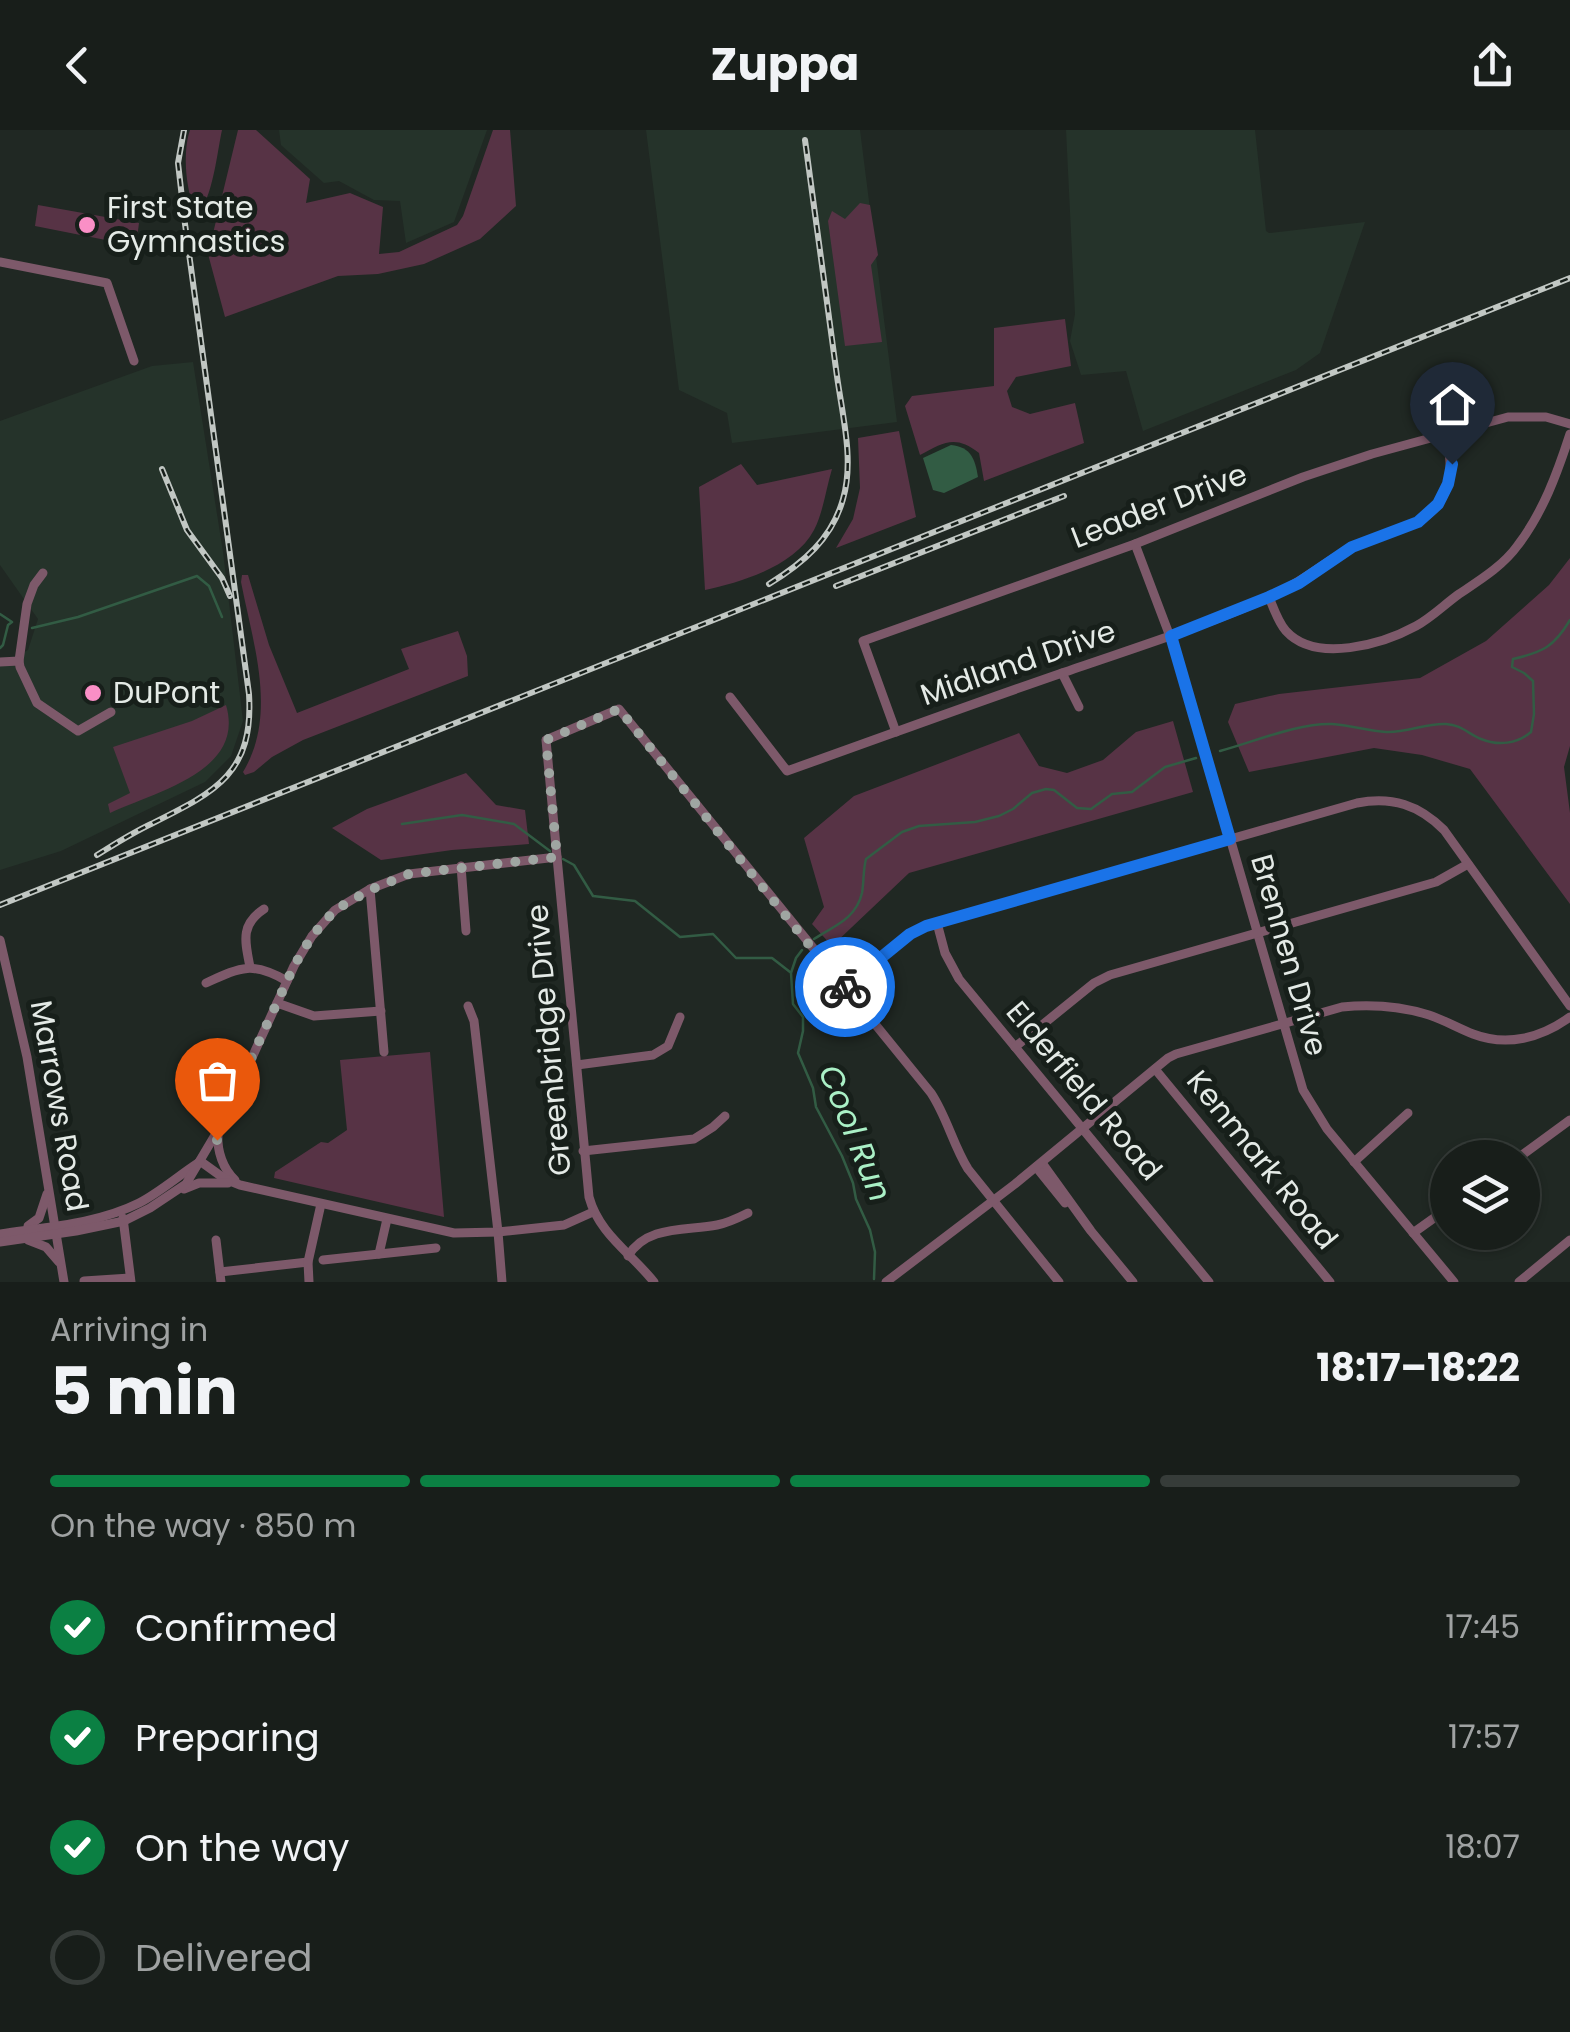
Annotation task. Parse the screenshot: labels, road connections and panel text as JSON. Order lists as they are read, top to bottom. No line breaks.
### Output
{"streets":{"street":["Leader Drive","Midland Drive","Brennen Drive","Greenbridge Drive","Elderfield Road","Marrows Road","Kenmark Road"]},"crossings":[["Leader Drive","Midland Drive"],["Leader Drive","Brennen Drive"],["Midland Drive","Brennen Drive"]],"water":["Cool Run"],"places":["First State Gymnastics","DuPont"],"page":{"header":"Zuppa","heading":["5 min","Arriving in","18:17–18:22"],"bar":"On the way · 850 m","list":[["Confirmed","17:45"],["Preparing","17:57"],["On the way","18:07"],"Delivered"]}}
